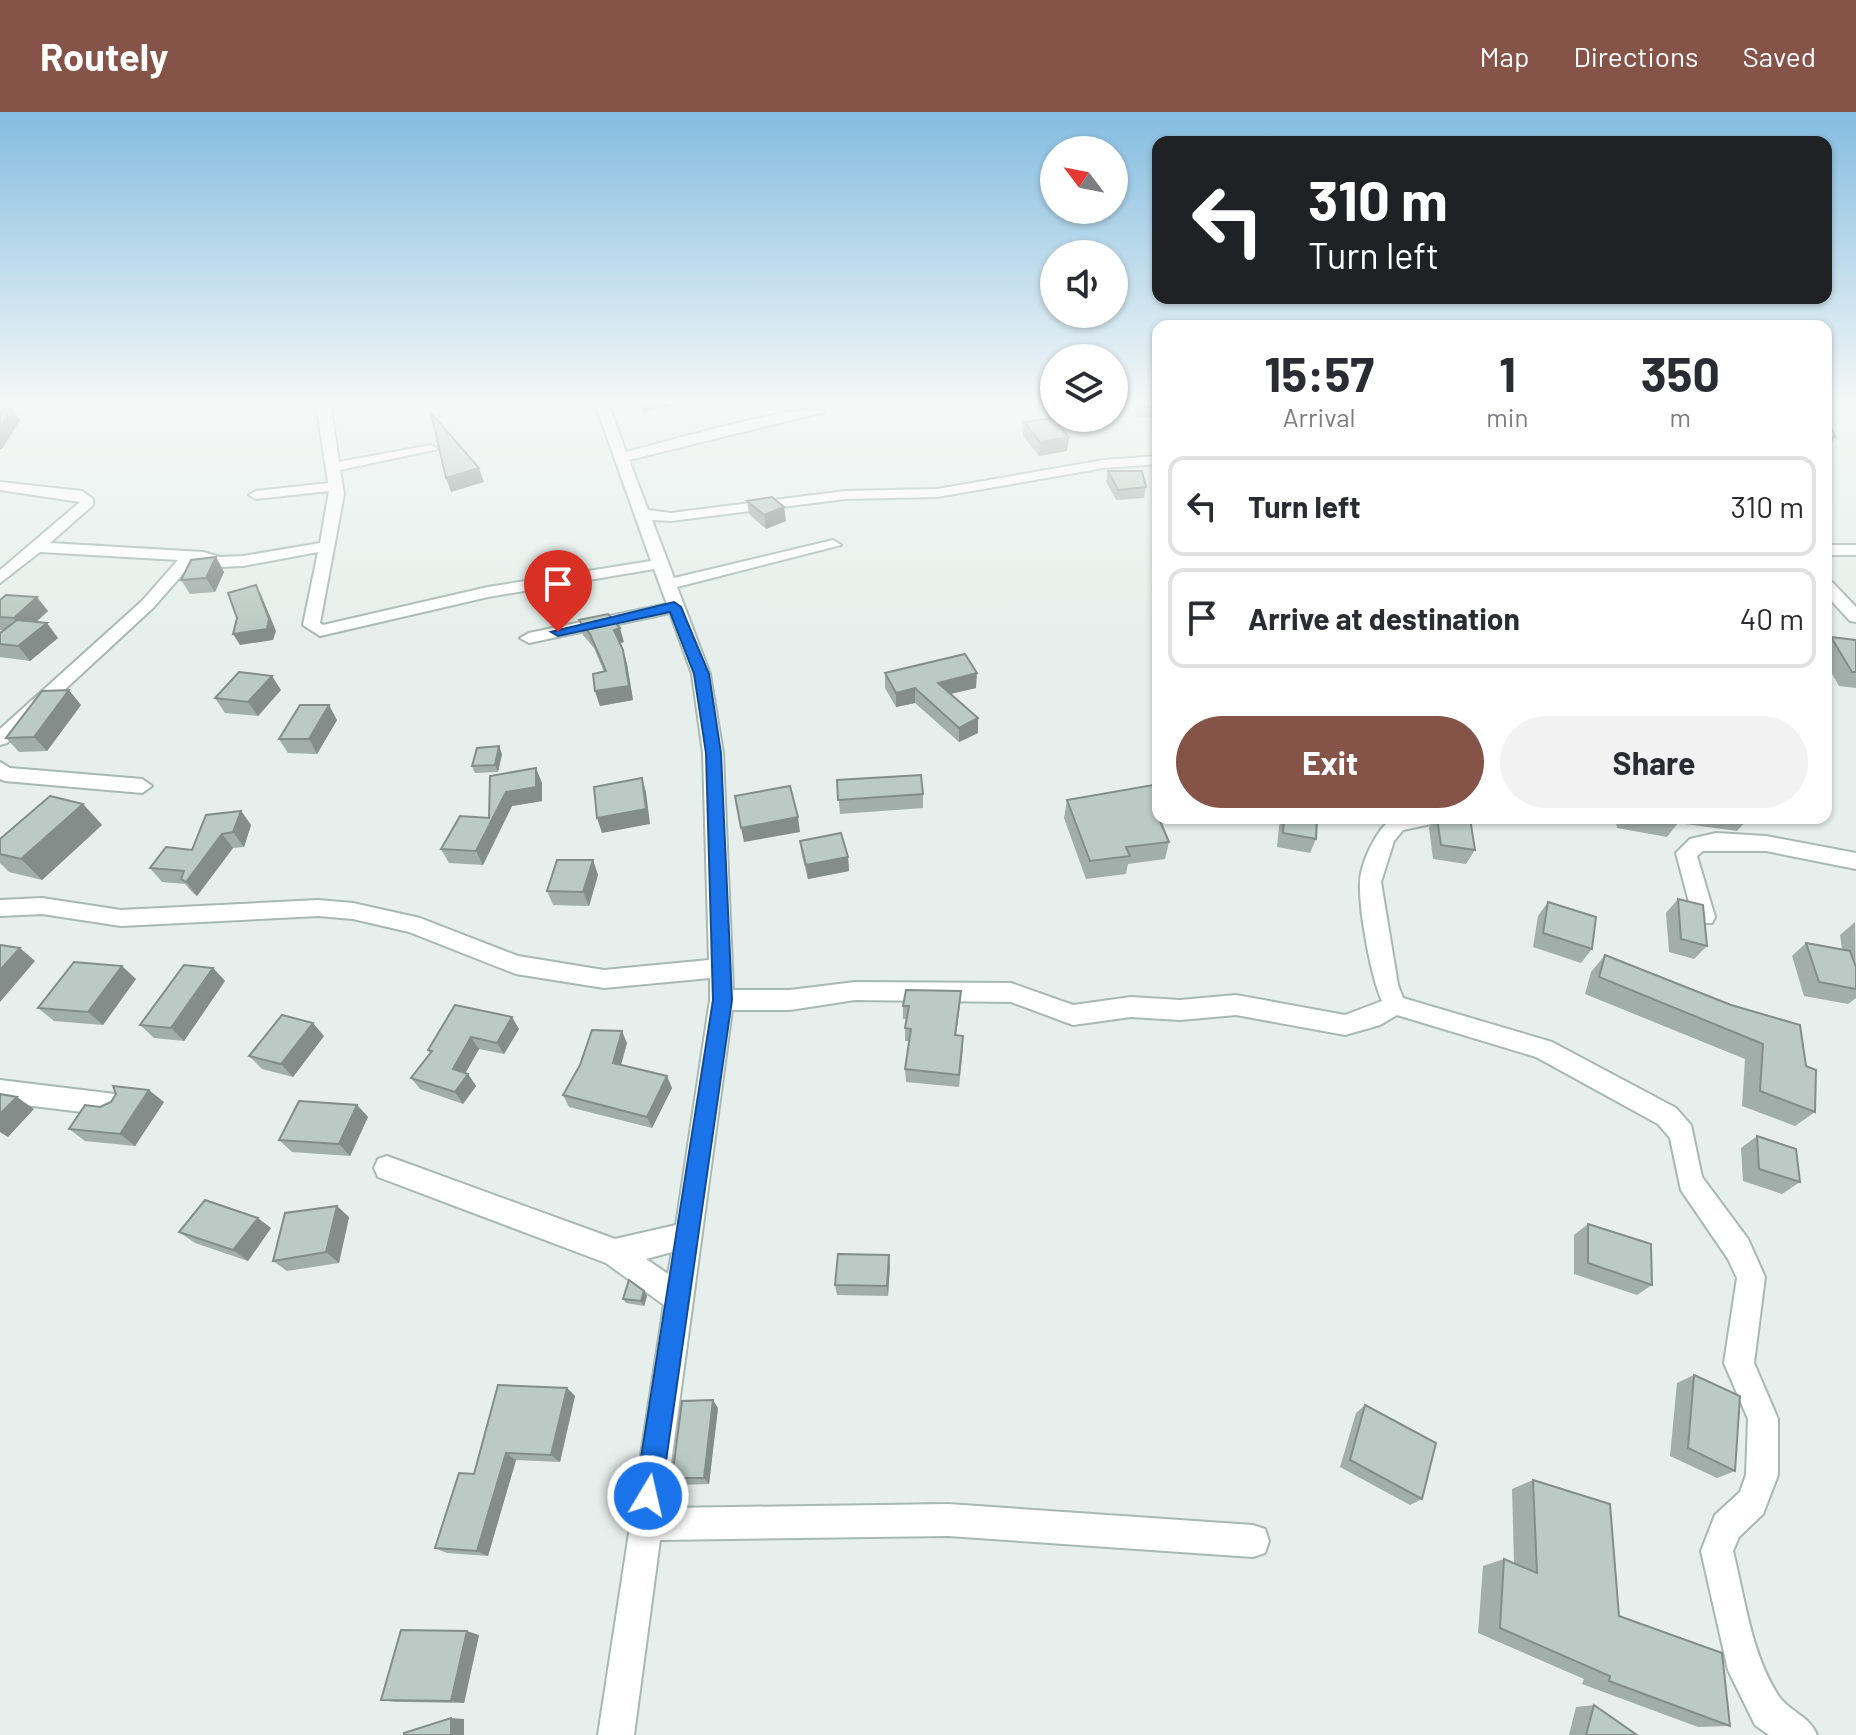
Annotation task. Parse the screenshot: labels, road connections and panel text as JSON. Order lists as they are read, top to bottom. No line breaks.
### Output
{"north":"top left","page":{"header":"Routely","nav":["Map","Directions","Saved"],"turn":["310 m","Turn left"],"eta":["15:57","Arrival","1","min","350","m"],"list":[{"name":"Turn left","value":"310 m"},{"name":"Arrive at destination","value":"40 m"}],"buttons":["Exit","Share"]}}
